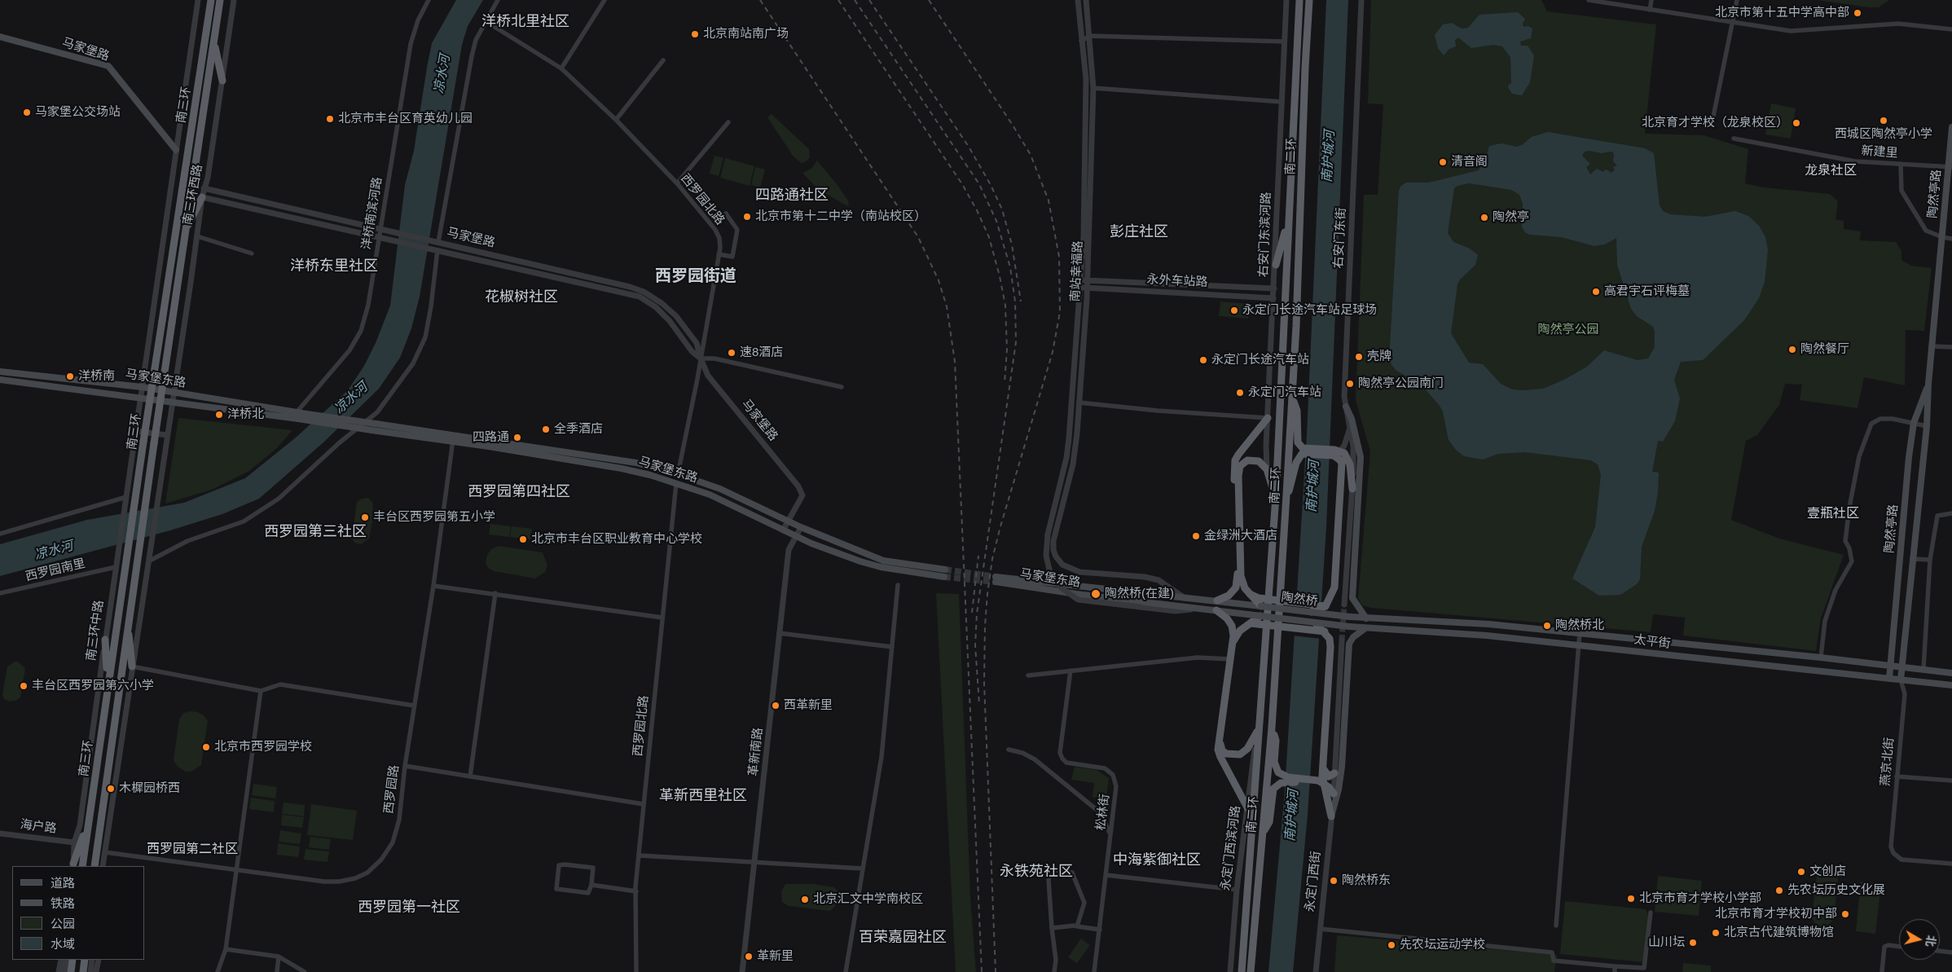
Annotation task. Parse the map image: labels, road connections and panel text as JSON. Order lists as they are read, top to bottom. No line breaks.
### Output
{"streets":{"highway":["南三环","南二环"],"main road":["马家堡路","陶然亭路","马家堡东路","陶然桥","太平街"],"street":["新建里","南三环西路","西罗园北路","洋桥南滨河路","右安门东滨河路","右安门东街","南站幸福路","永外车站路","西罗园南里","南三环中路","革新南路","燕京北街","西罗园路","松林街","海户路","永定门西滨河路","永定门西街"]},"crossings":[["马家堡路","南三环西路"],["马家堡路","西罗园北路"],["马家堡路","洋桥南滨河路"],["马家堡路","马家堡东路"],["新建里","陶然亭路"],["南二环","永定门西滨河路"],["陶然亭路","太平街"],["陶然亭路","燕京北街"],["南三环西路","马家堡东路"],["南三环西路","南三环中路"],["西罗园北路","马家堡东路"],["洋桥南滨河路","马家堡东路"],["右安门东滨河路","永外车站路"],["南站幸福路","永外车站路"],["南站幸福路","马家堡东路"],["马家堡东路","陶然桥"],["马家堡东路","南三环中路"],["马家堡东路","革新南路"],["马家堡东路","西罗园路"],["西罗园南里","南三环中路"],["陶然桥","太平街"],["南三环中路","海户路"],["太平街","燕京北街"]],"districts":["洋桥北里社区","龙泉社区","四路通社区","彭庄社区","洋桥东里社区","西罗园街道","花椒树社区","西罗园第四社区","壹瓶社区","西罗园第三社区","革新西里社区","西罗园第二社区","中海紫御社区","永铁苑社区","西罗园第一社区","百荣嘉园社区"],"water":["凉水河","南护城河"],"parks":["陶然亭公园"],"places":["北京市第十五中学高中部","北京南站南广场","马家堡公交场站","北京市丰台区育英幼儿园","西城区陶然亭小学","北京育才学校（龙泉校区）","清音阁","北京市第十二中学（南站校区）","陶然亭","高君宇石评梅墓","永定门长途汽车站足球场","陶然餐厅","速8酒店","壳牌","永定门长途汽车站","洋桥南","陶然亭公园南门","永定门汽车站","洋桥北","全季酒店","四路通","丰台区西罗园第五小学","金绿洲大酒店","北京市丰台区职业教育中心学校","陶然桥(在建)","陶然桥北","丰台区西罗园第六小学","西革新里","北京市西罗园学校","木樨园桥西","文创店","陶然桥东","先农坛历史文化展","北京市育才学校小学部","北京汇文中学南校区","北京市育才学校初中部","北京古代建筑博物馆","山川坛","先农坛运动学校","革新里"],"legend":["道路","铁路","公园","水域"],"north":"right"}
